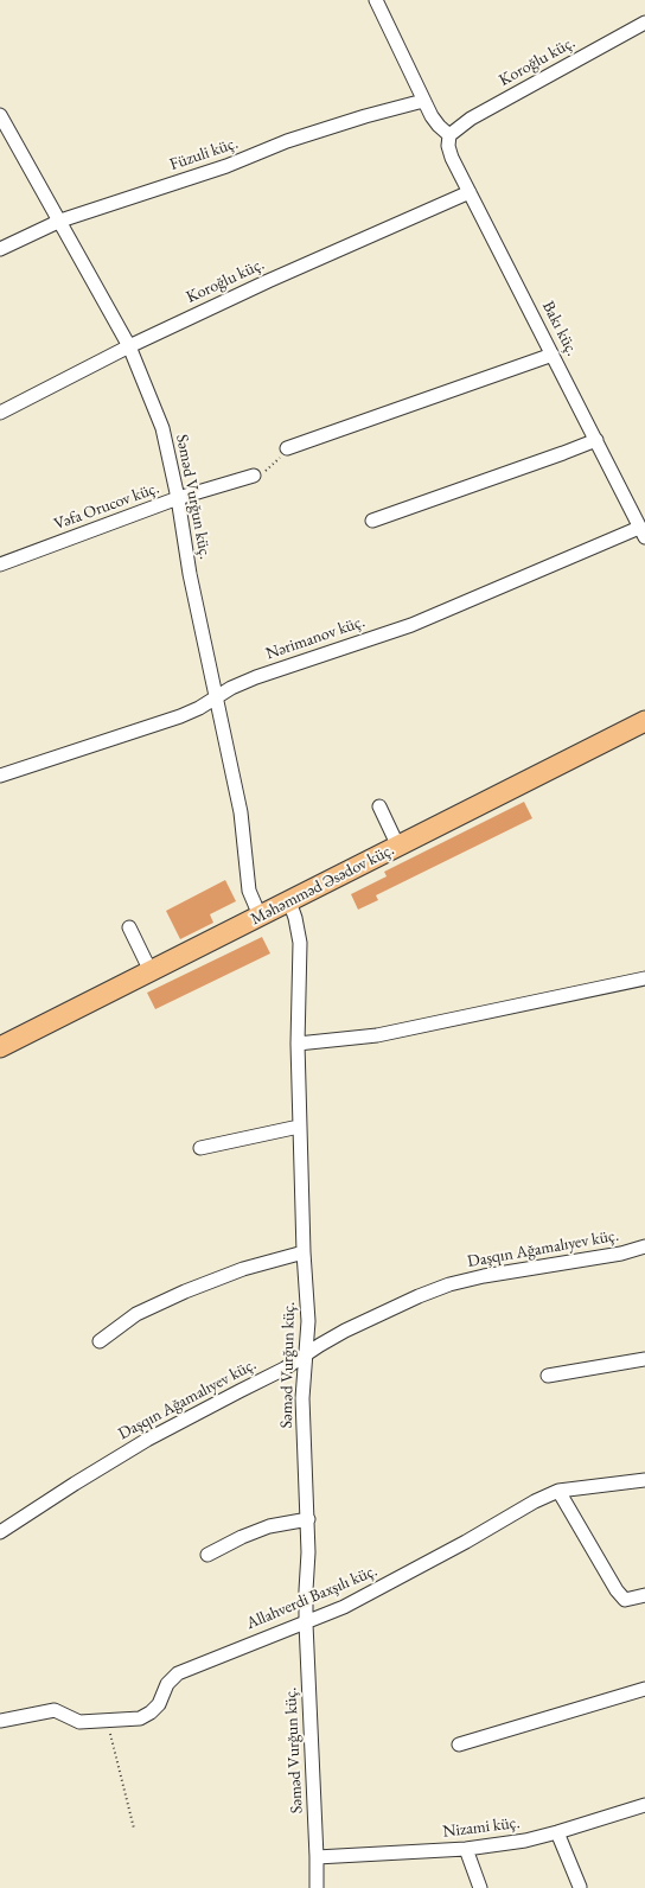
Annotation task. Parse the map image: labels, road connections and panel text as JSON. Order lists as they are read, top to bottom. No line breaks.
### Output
{"streets":{"main road":["Məhəmməd Əsədov küç."],"street":["Koroğlu küç.","Füzuli küç.","Bakı küç.","Səməd Vurğun küç.","Vəfa Orucov küç.","Nərimanov küç.","Daşqın Ağamalıyev küç.","Allahverdi Baxşılı küç.","Nizami küç."]},"crossings":[["Koroğlu küç.","Bakı küç."],["Koroğlu küç.","Səməd Vurğun küç."],["Füzuli küç.","Səməd Vurğun küç."],["Bakı küç.","Nərimanov küç."],["Səməd Vurğun küç.","Vəfa Orucov küç."],["Səməd Vurğun küç.","Nərimanov küç."],["Səməd Vurğun küç.","Məhəmməd Əsədov küç."],["Səməd Vurğun küç.","Daşqın Ağamalıyev küç."],["Səməd Vurğun küç.","Allahverdi Baxşılı küç."],["Səməd Vurğun küç.","Nizami küç."]]}
